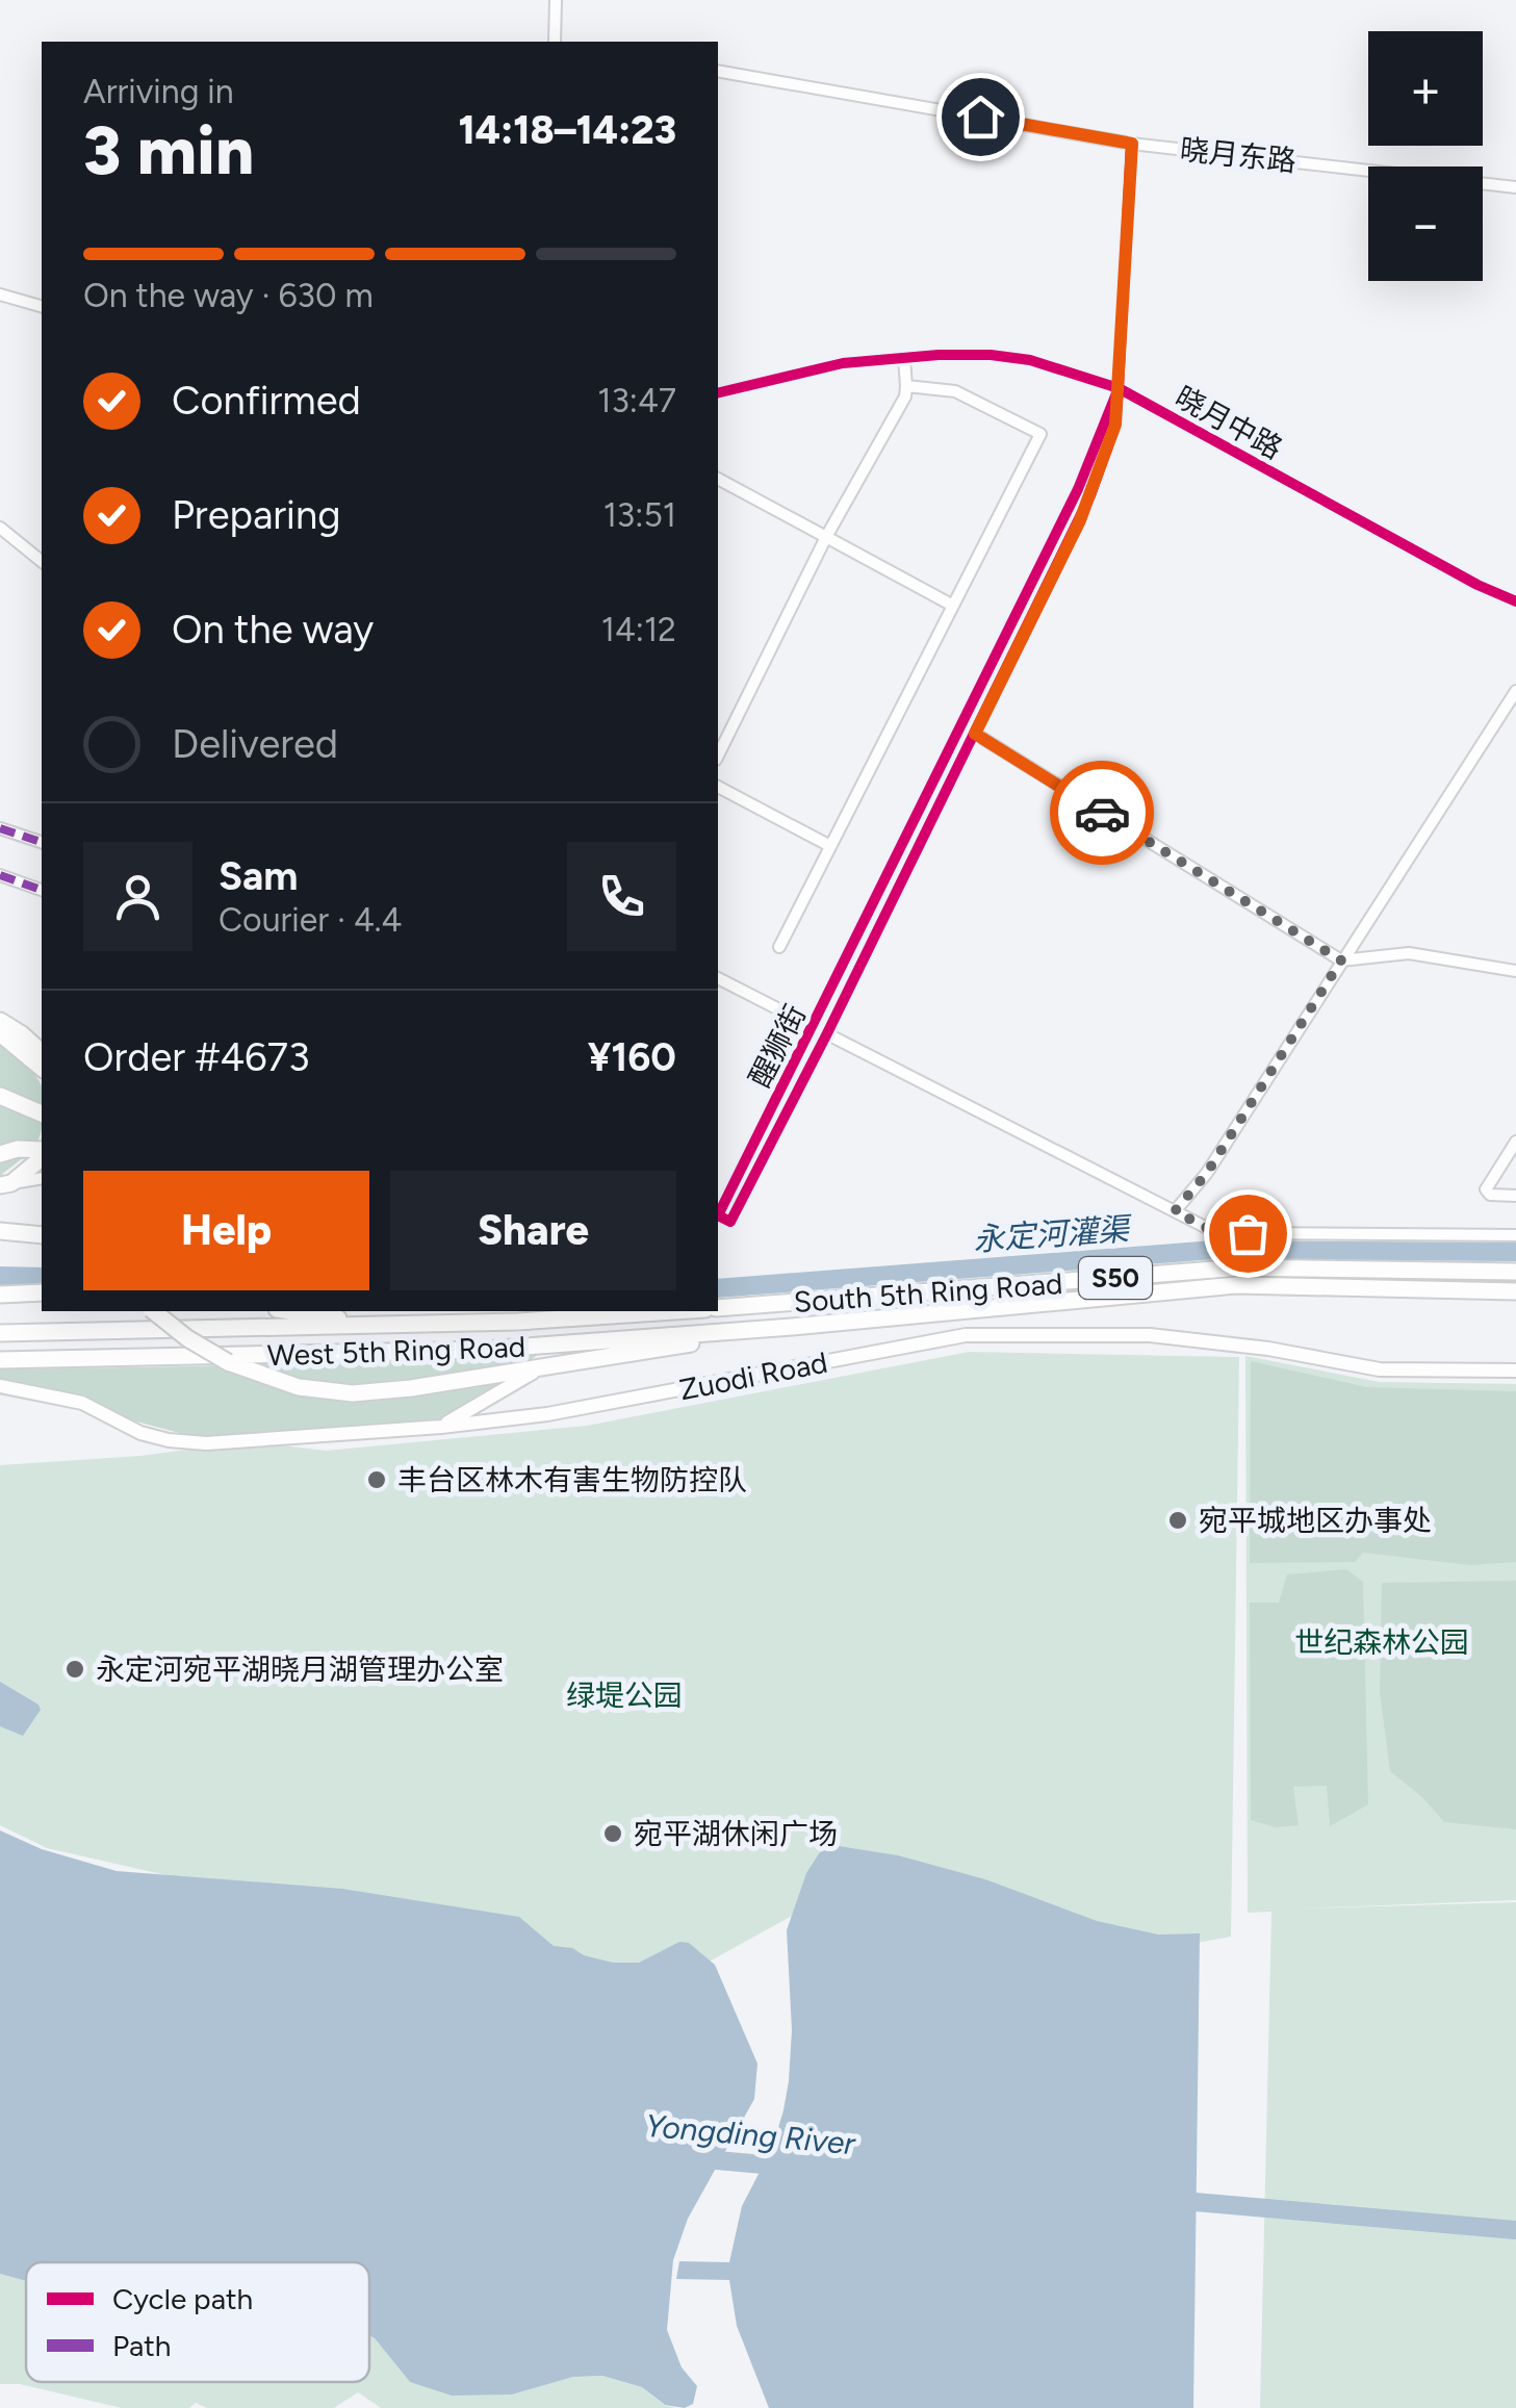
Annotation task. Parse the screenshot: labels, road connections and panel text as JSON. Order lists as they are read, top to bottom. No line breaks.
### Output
{"streets":{"highway":["S50","South 5th Ring Road","West 5th Ring Road"],"main road":["Zuodi Road"],"street":["晓月东路","晓月中路","醒狮街"]},"crossings":[["晓月东路","醒狮街"],["晓月中路","醒狮街"],["South 5th Ring Road","West 5th Ring Road"]],"water":["永定河灌渠","Yongding River"],"parks":["世纪森林公园","绿堤公园"],"places":["丰台区林木有害生物防控队","宛平城地区办事处","永定河宛平湖晓月湖管理办公室","宛平湖休闲广场"],"legend":["Cycle path","Path"],"page":{"map_buttons":["+","−"],"heading":["3 min","Arriving in","14:18–14:23"],"panel":["Sam","Courier · 4.4","Order #4673","¥160"],"bar":"On the way · 630 m","list":[["Confirmed","13:47"],["Preparing","13:51"],["On the way","14:12"],"Delivered"],"buttons":["Help","Share"]}}
